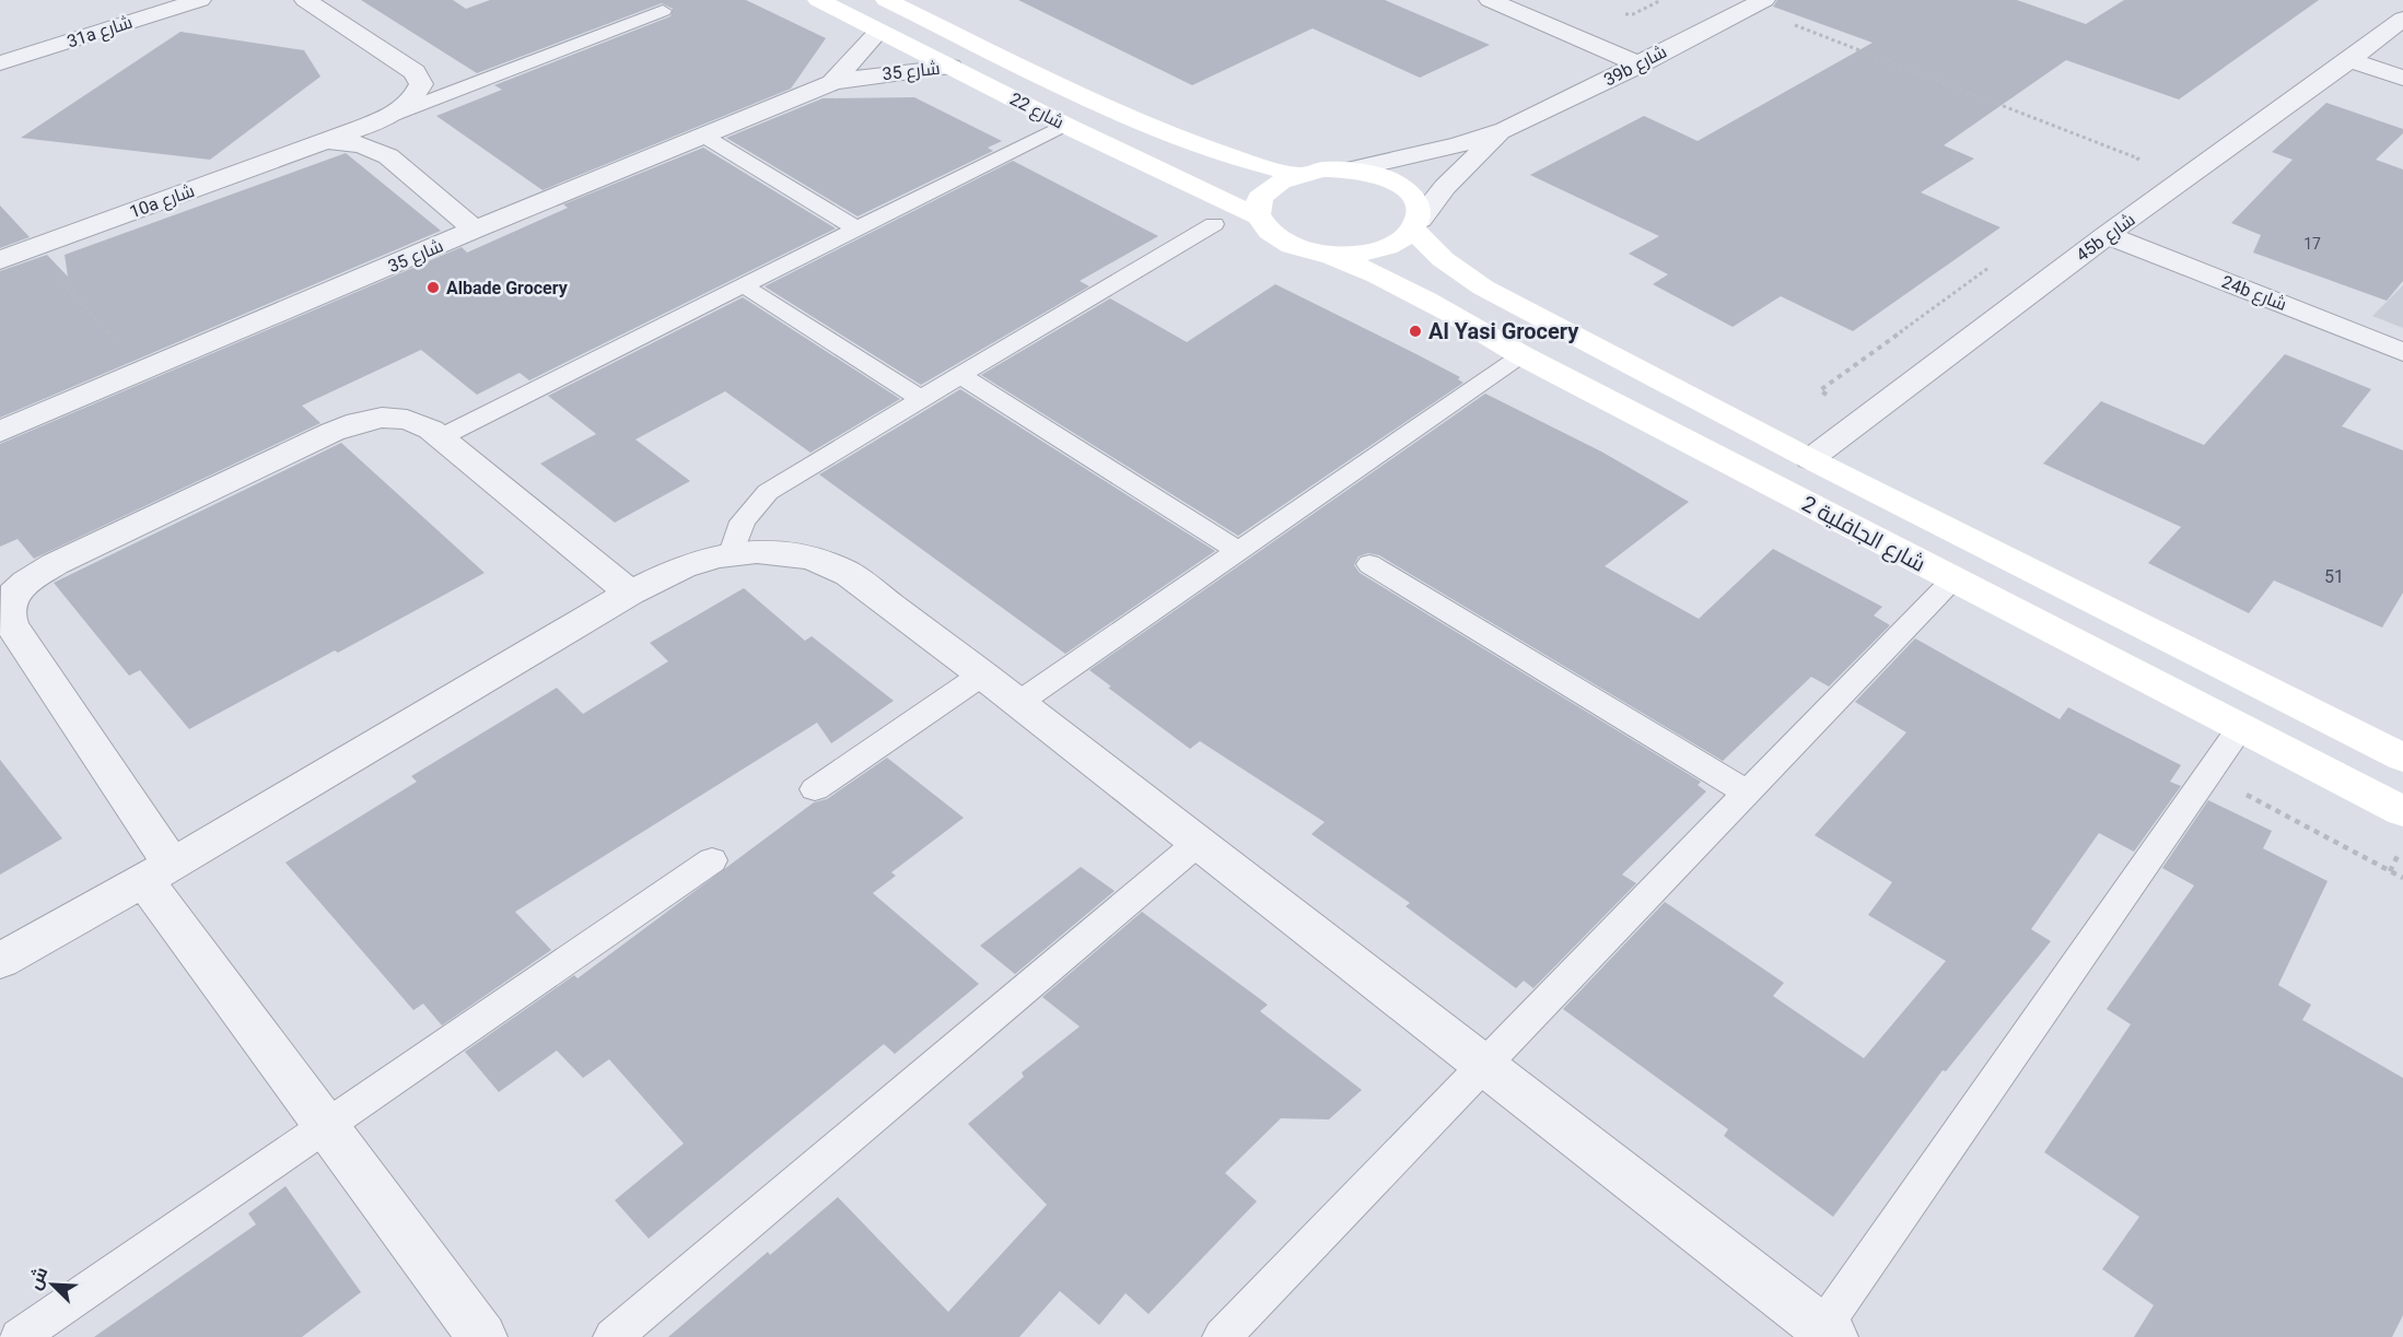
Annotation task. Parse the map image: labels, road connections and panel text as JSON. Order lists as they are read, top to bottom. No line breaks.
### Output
{"streets":{"street":["31a شارع","39b شارع","شارع 35","شارع 22","10a شارع","45b شارع","24b شارع","شارع الجافلية 2"]},"crossings":[["39b شارع","شارع الجافلية 2"],["شارع 35","شارع 22"],["شارع 35","10a شارع"],["شارع 22","شارع الجافلية 2"],["45b شارع","24b شارع"],["45b شارع","شارع الجافلية 2"]],"places":["Albade Grocery","Al Yasi Grocery"],"house_numbers":["17","51"],"north":"top left"}
